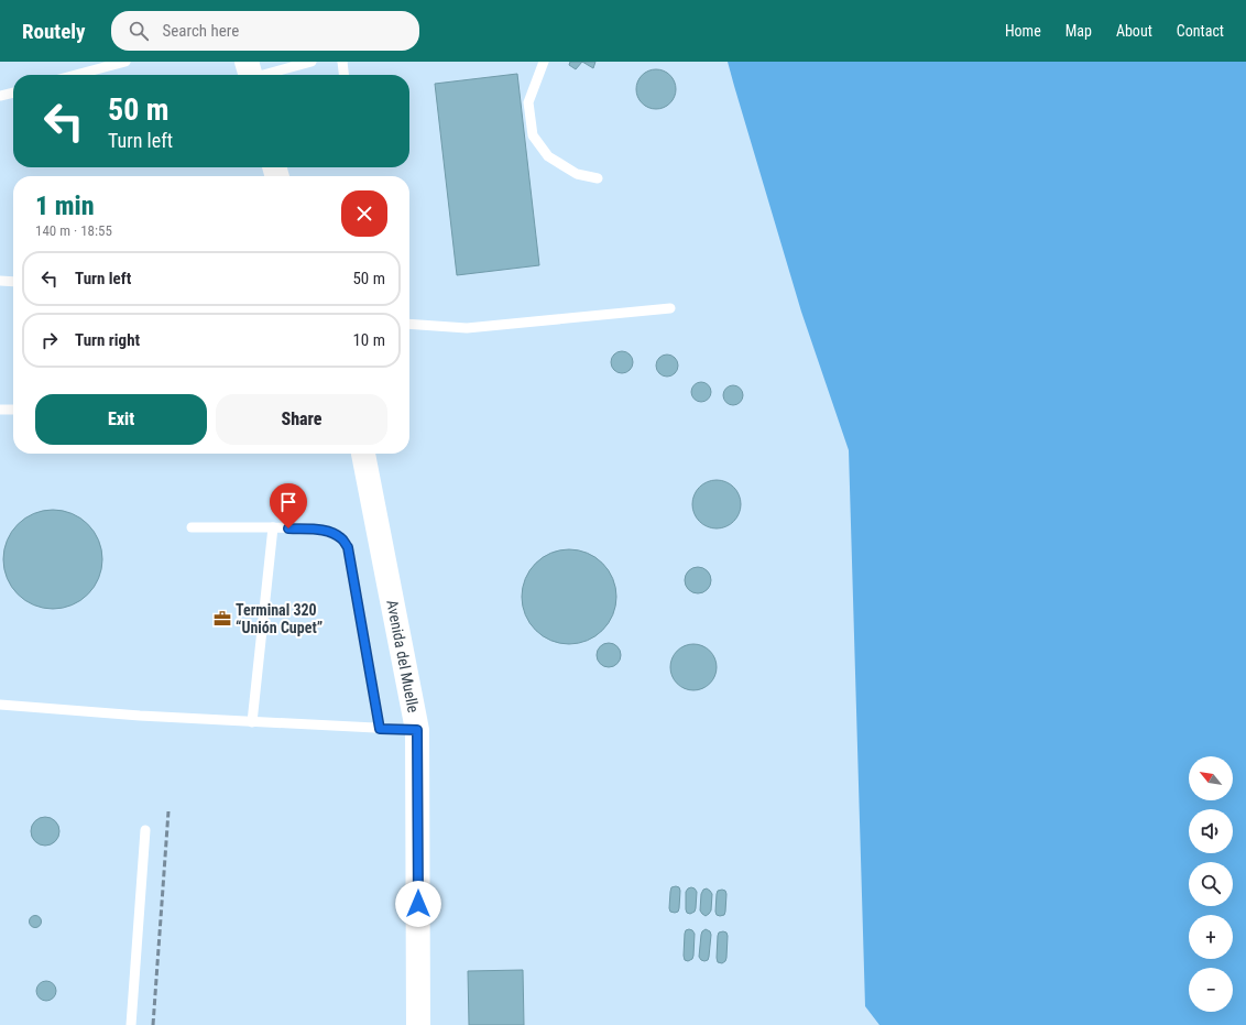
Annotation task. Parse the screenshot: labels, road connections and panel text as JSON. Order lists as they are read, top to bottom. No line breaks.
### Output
{"streets":{"main road":["Avenida del Muelle"]},"places":{"office":["Terminal 320 “Unión Cupet”"]},"north":"top left","page":{"header":"Routely","search":"Search here","nav":["Home","Map","About","Contact"],"turn":["50 m","Turn left"],"heading":["1 min","140 m · 18:55"],"list":[{"name":"Turn left","value":"50 m"},{"name":"Turn right","value":"10 m"}],"buttons":["Exit","Share"],"map_buttons":["+","−"]}}
